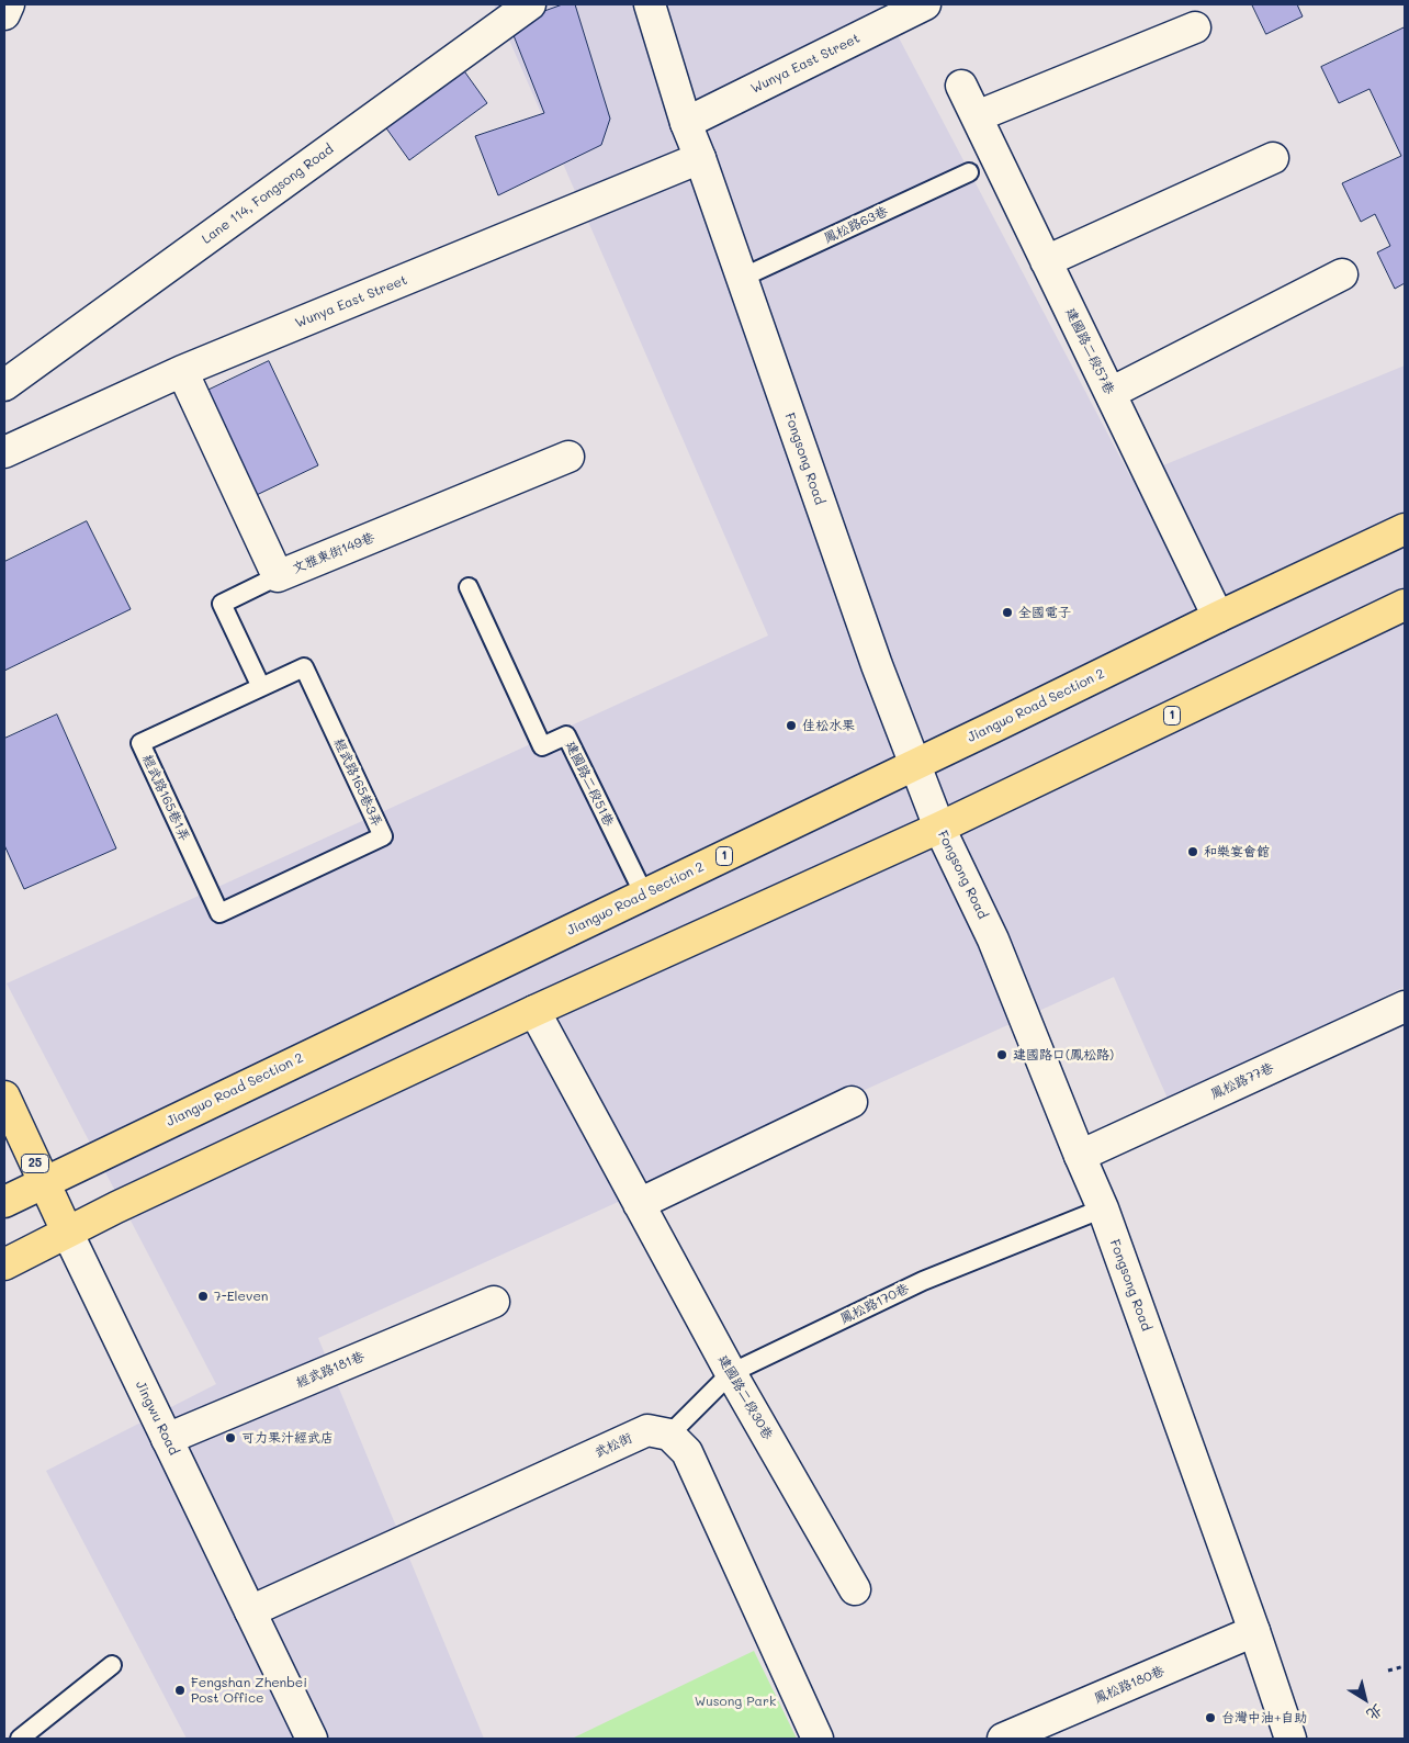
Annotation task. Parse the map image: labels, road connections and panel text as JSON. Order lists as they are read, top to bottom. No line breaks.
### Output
{"streets":{"main road":["Jianguo Road Section 2","1","25","Jingwu Road"],"street":["Wunya East Street","Lane 114, Fongsong Road","建國路二段57巷","Fongsong Road","文雅東街149巷","鳳松路77巷","經武路181巷","建國路二段30巷","武松街","鳳松路180巷"],"lane":["鳳松路63巷","經武路165巷3弄","建國路二段51巷","經武路165巷1弄","鳳松路170巷"]},"crossings":[["Wunya East Street","Fongsong Road"],["Wunya East Street","文雅東街149巷"],["鳳松路63巷","Fongsong Road"],["建國路二段57巷","Jianguo Road Section 2"],["Fongsong Road","Jianguo Road Section 2"],["Fongsong Road","1"],["Fongsong Road","鳳松路77巷"],["Fongsong Road","鳳松路170巷"],["Fongsong Road","鳳松路180巷"],["Jianguo Road Section 2","1"],["Jianguo Road Section 2","建國路二段51巷"],["Jianguo Road Section 2","Jingwu Road"],["1","建國路二段30巷"],["1","Jingwu Road"],["經武路165巷3弄","經武路165巷1弄"],["鳳松路170巷","建國路二段30巷"],["鳳松路170巷","武松街"],["經武路181巷","Jingwu Road"],["Jingwu Road","武松街"]],"parks":["Wusong Park"],"places":["全國電子","佳松水果","和樂宴會館","建國路口(鳳松路)","7-Eleven","可力果汁經武店","Fengshan Zhenbei Post Office","台灣中油+自助"],"north":"bottom right"}
